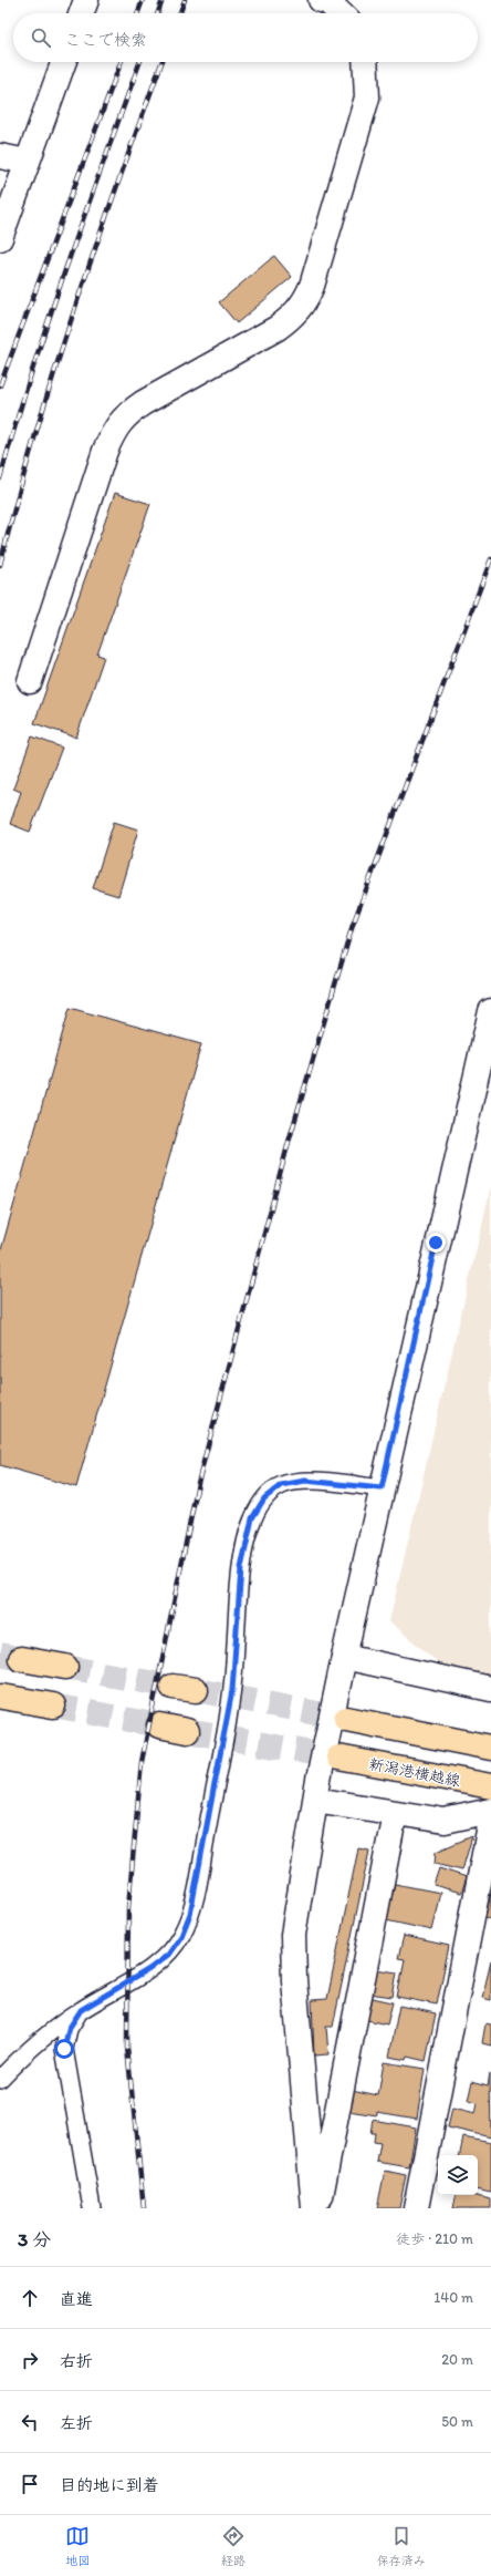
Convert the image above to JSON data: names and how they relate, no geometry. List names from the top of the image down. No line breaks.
{"streets":{"main road":["新潟港横越線"]},"page":{"search":"ここで検索","heading":["3 分","徒歩 · 210 m"],"list":[["直進","140 m"],["右折","20 m"],["左折","50 m"],"目的地に到着"],"nav":["地図","経路","保存済み"]}}
